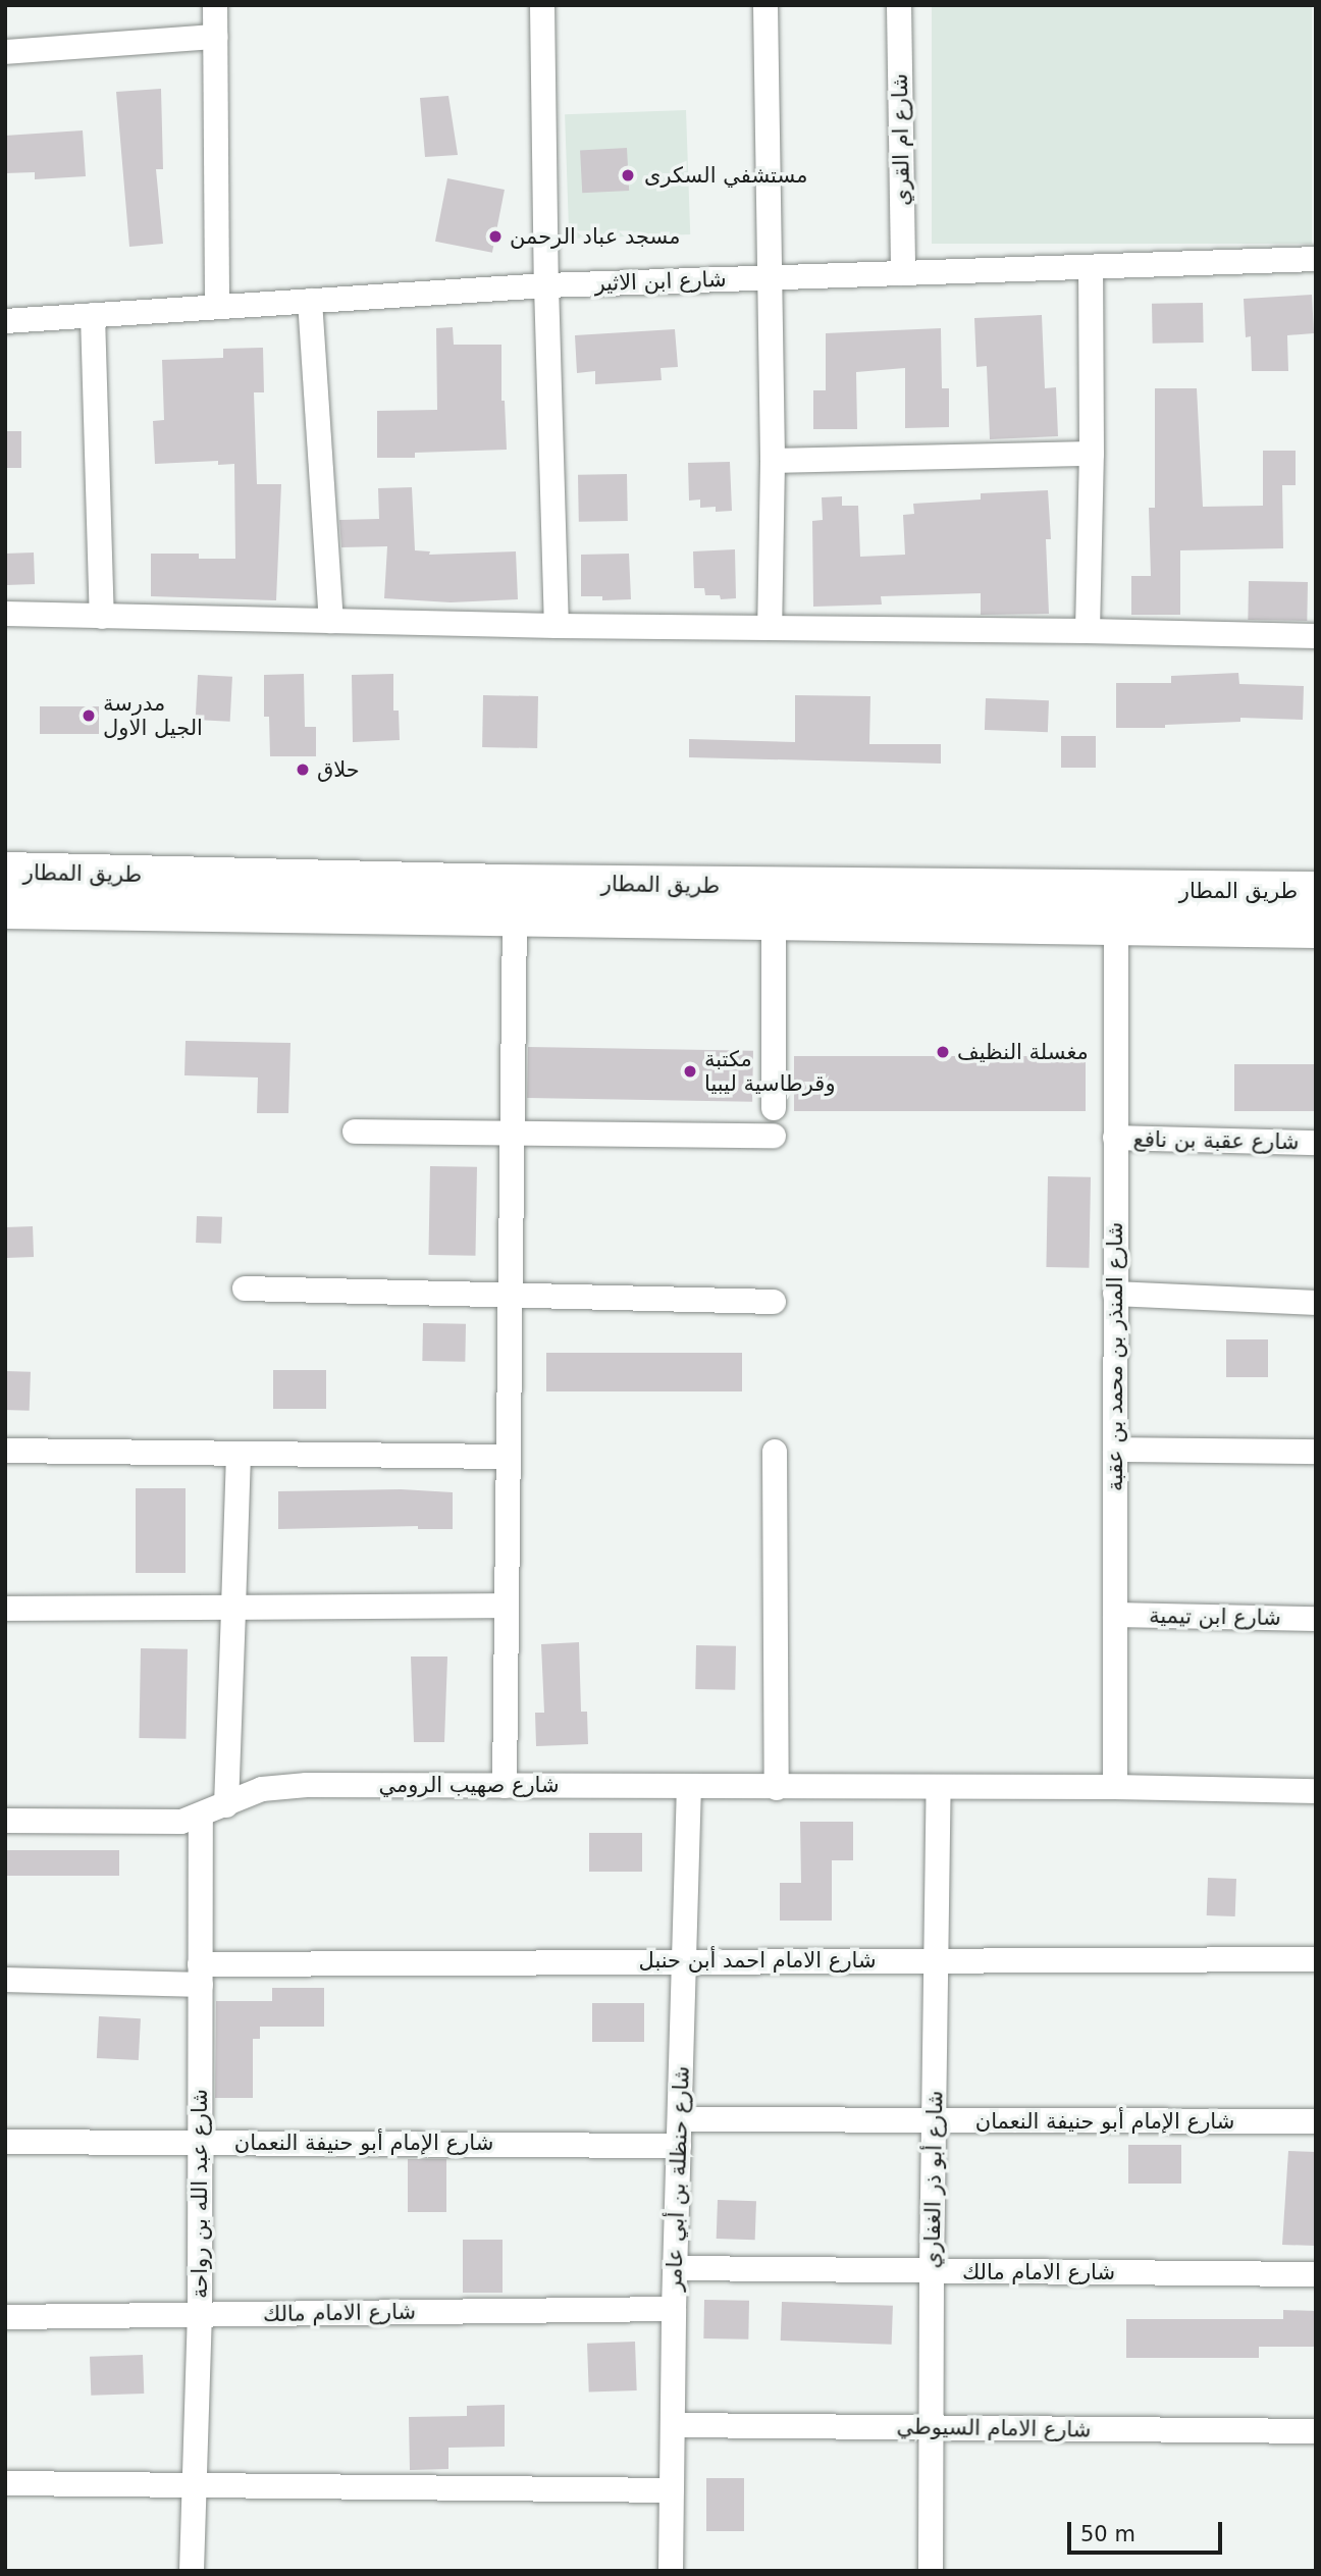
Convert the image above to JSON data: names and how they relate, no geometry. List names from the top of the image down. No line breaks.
{"streets":{"highway":["طريق المطار"],"street":["شارع ام القري","شارع ابن الاثير","شارع عقبة بن نافع","شارع المنذر بن محمد بن عقبة","شارع ابن تيمية","شارع صهيب الرومي","شارع الامام احمد أبن حنبل","شارع الإمام أبو حنيفة النعمان","شارع حنظلة بن أبي عامر","شارع أبو ذر الغفاري","شارع عبد الله بن رواحة","شارع الامام مالك","شارع الامام السيوطي"]},"crossings":[["شارع ام القري","شارع ابن الاثير"],["طريق المطار","شارع المنذر بن محمد بن عقبة"],["شارع عقبة بن نافع","شارع المنذر بن محمد بن عقبة"],["شارع المنذر بن محمد بن عقبة","شارع ابن تيمية"],["شارع المنذر بن محمد بن عقبة","شارع صهيب الرومي"],["شارع صهيب الرومي","شارع حنظلة بن أبي عامر"],["شارع صهيب الرومي","شارع أبو ذر الغفاري"],["شارع صهيب الرومي","شارع عبد الله بن رواحة"],["شارع الامام احمد أبن حنبل","شارع حنظلة بن أبي عامر"],["شارع الامام احمد أبن حنبل","شارع أبو ذر الغفاري"],["شارع الامام احمد أبن حنبل","شارع عبد الله بن رواحة"],["شارع الإمام أبو حنيفة النعمان","شارع حنظلة بن أبي عامر"],["شارع الإمام أبو حنيفة النعمان","شارع أبو ذر الغفاري"],["شارع الإمام أبو حنيفة النعمان","شارع عبد الله بن رواحة"],["شارع حنظلة بن أبي عامر","شارع الامام مالك"],["شارع حنظلة بن أبي عامر","شارع الامام السيوطي"],["شارع أبو ذر الغفاري","شارع الامام مالك"],["شارع أبو ذر الغفاري","شارع الامام السيوطي"],["شارع عبد الله بن رواحة","شارع الامام مالك"]],"places":["مستشفي السكرى","مسجد عباد الرحمن","مدرسة الجيل الاول","حلاق","مغسلة النظيف","مكتبة وقرطاسية ليبيا"],"scale_bar":"50 m"}
